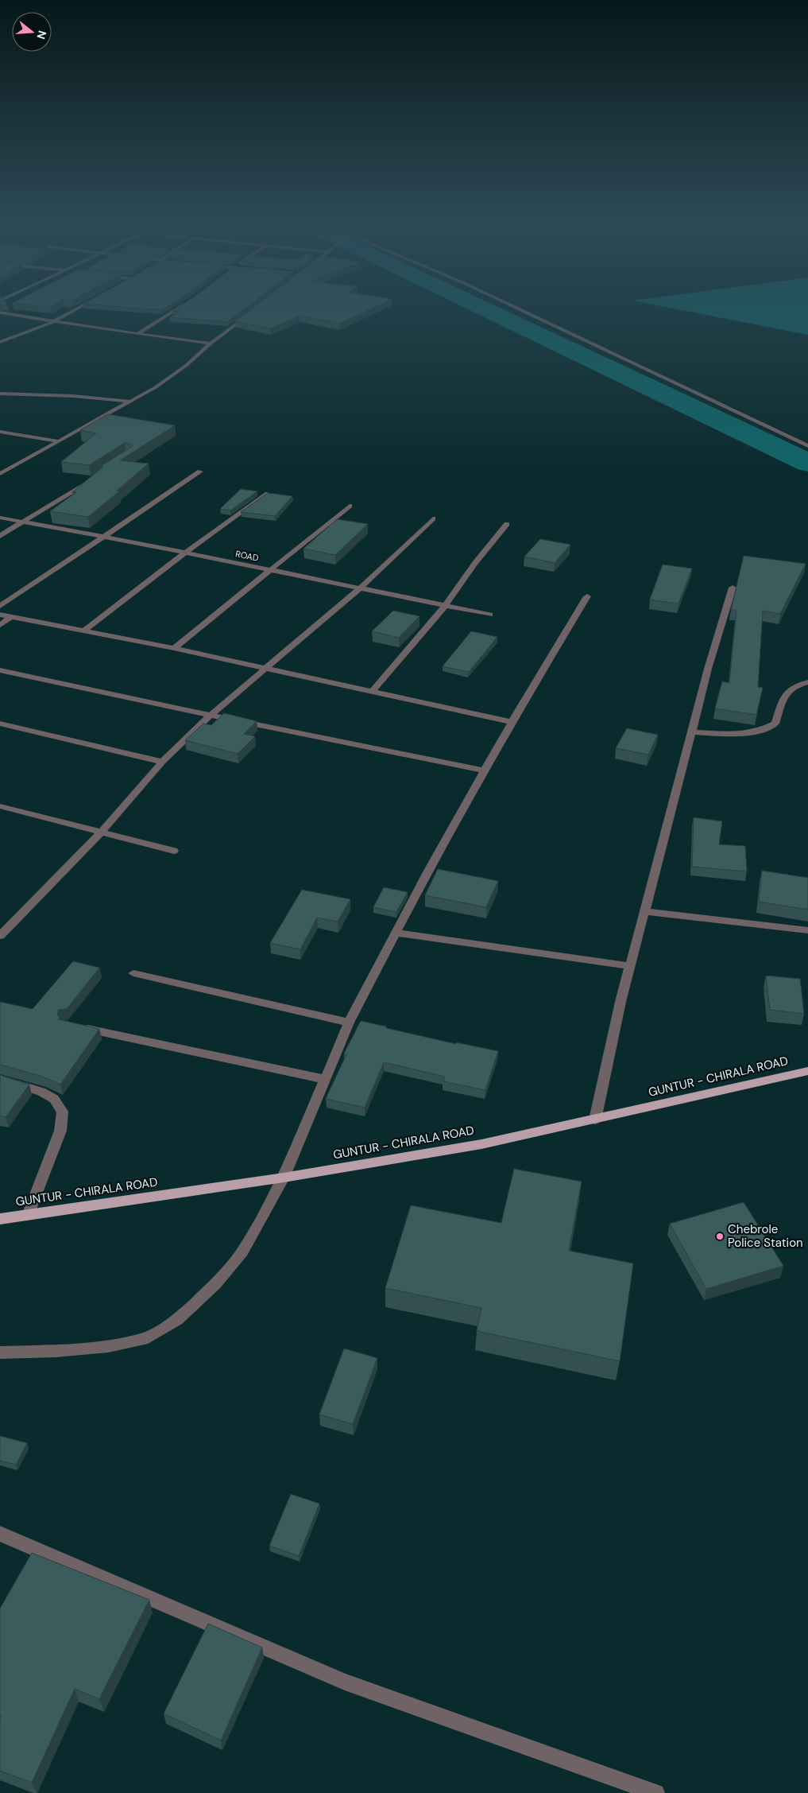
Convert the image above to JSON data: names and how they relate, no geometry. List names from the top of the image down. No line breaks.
{"streets":{"main road":["GUNTUR - CHIRALA ROAD"],"street":["ROAD"]},"places":["Chebrole Police Station"],"north":"right"}
